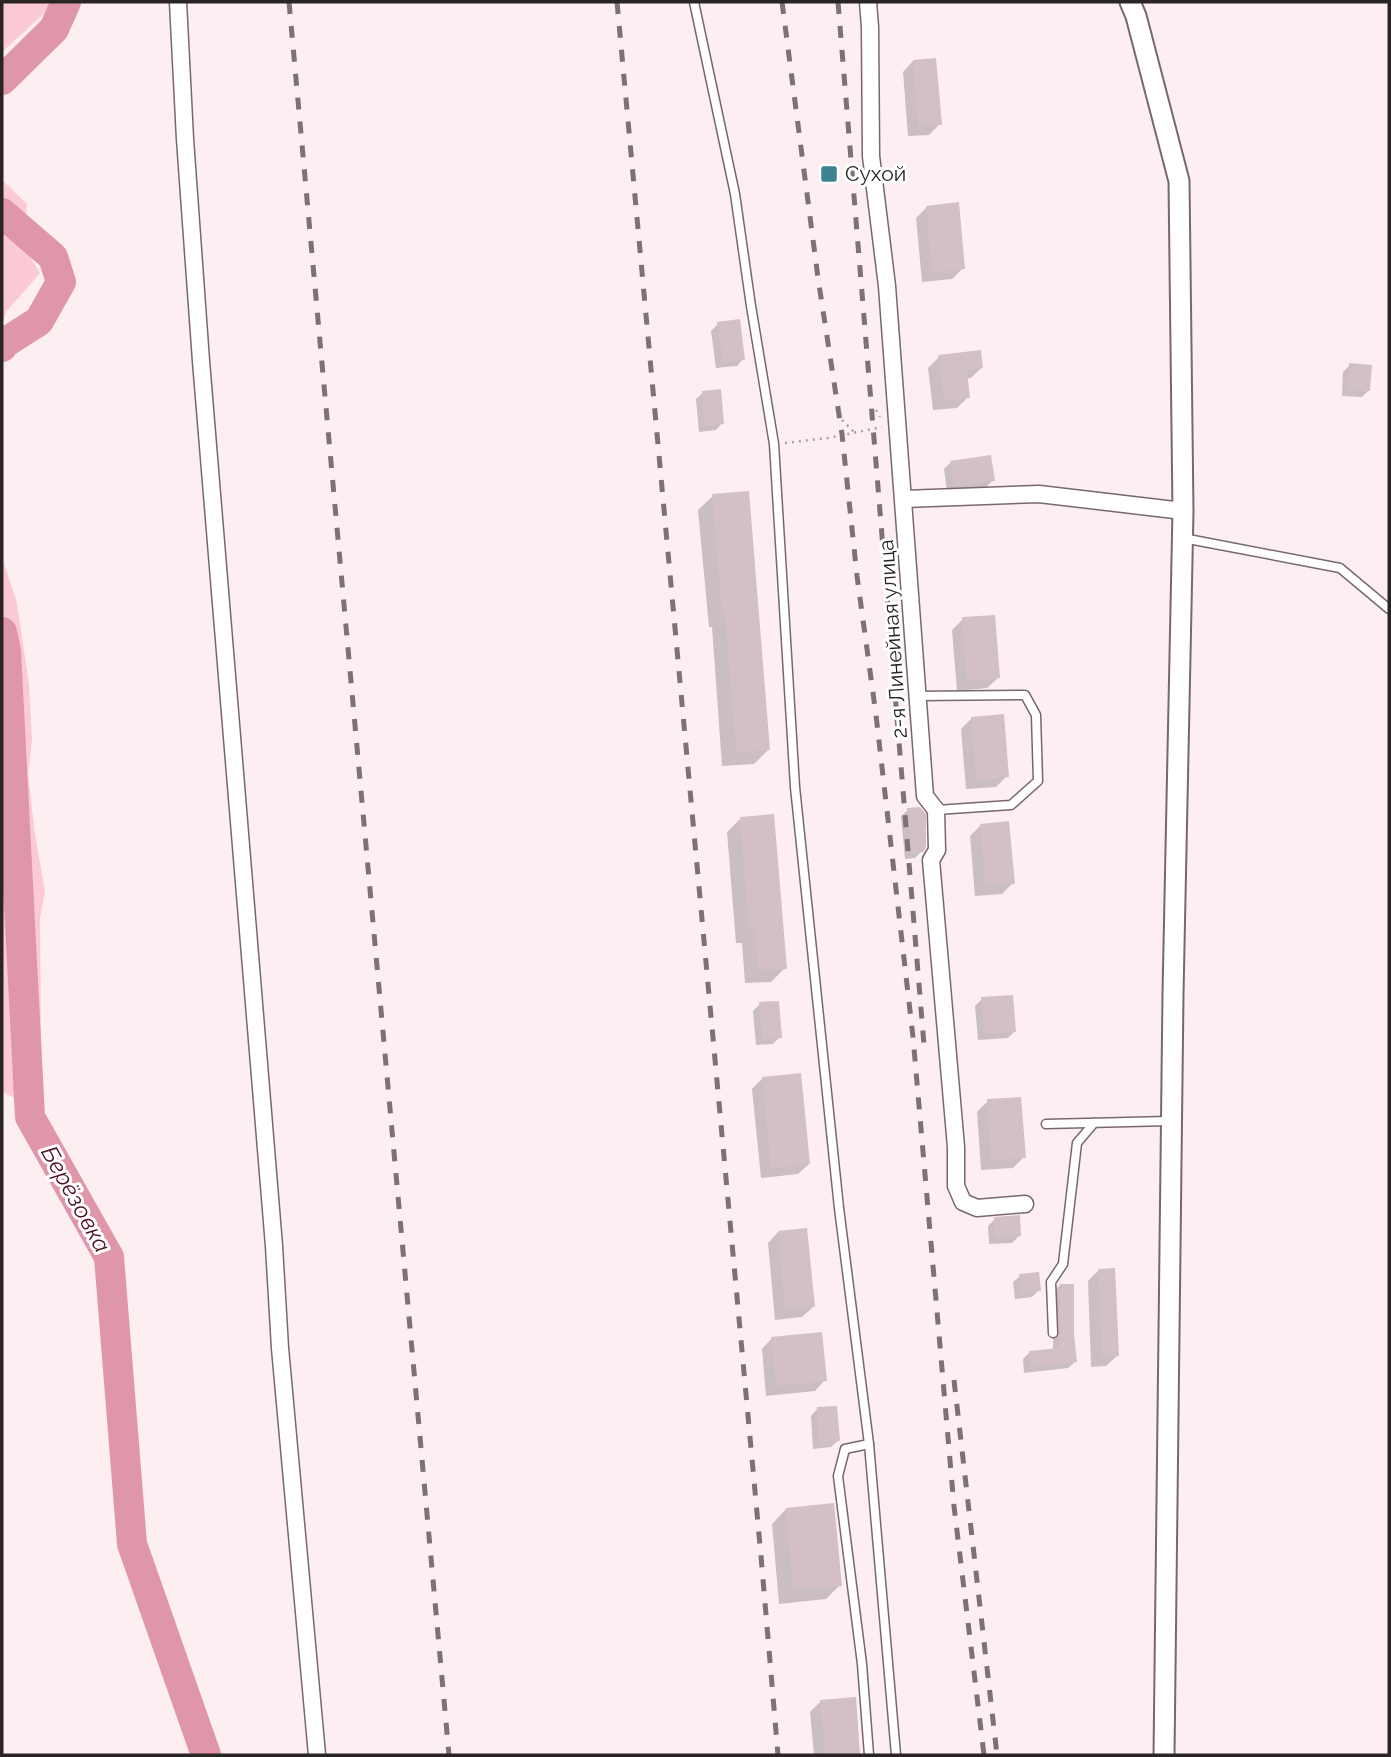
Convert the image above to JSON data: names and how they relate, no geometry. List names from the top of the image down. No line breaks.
{"streets":{"street":["2-я Линейная улица"]},"water":["Берёзовка"],"places":{"transit":["Сухой"]}}
